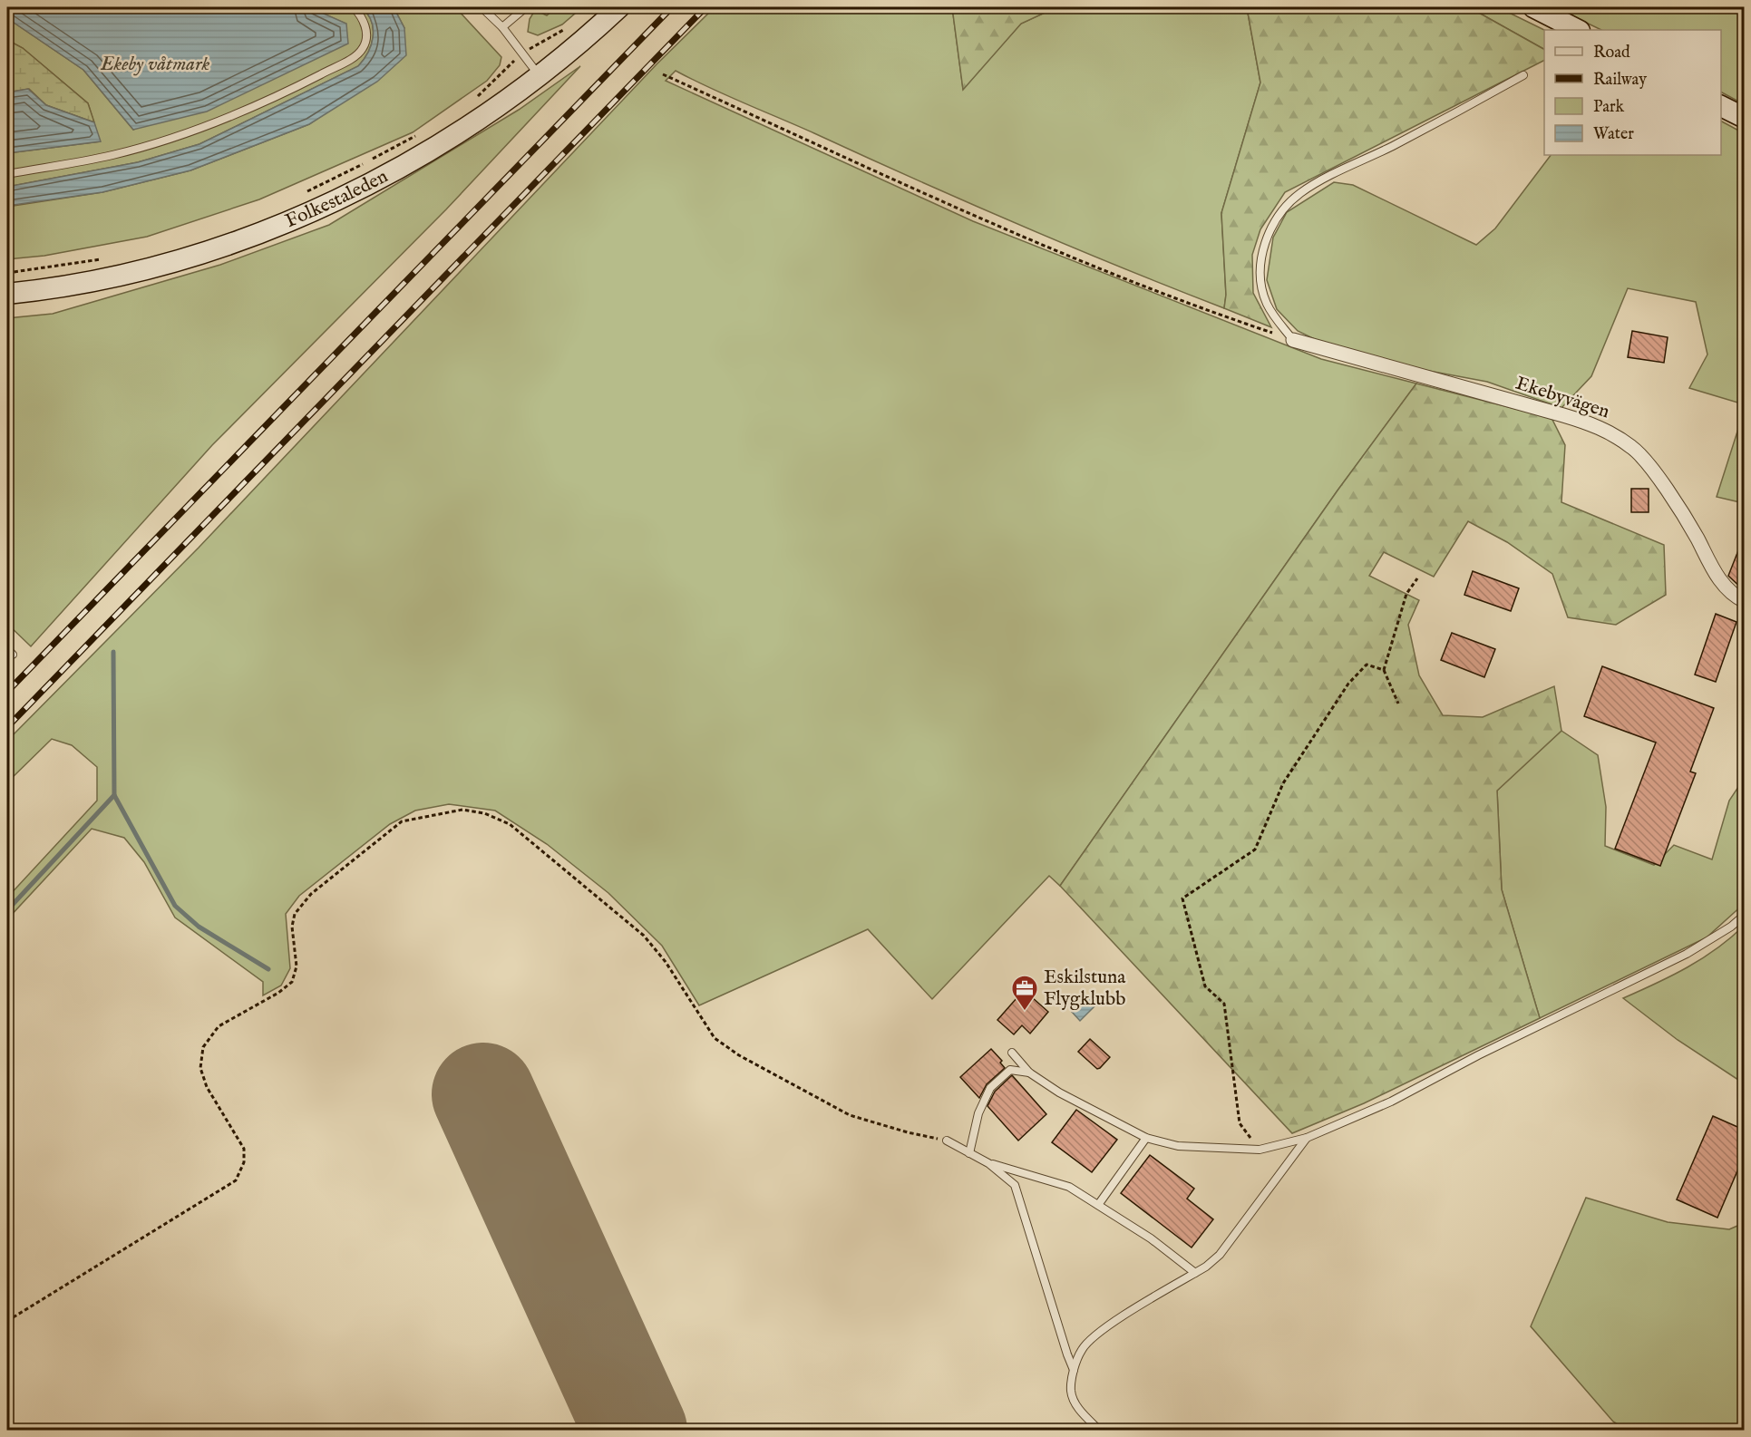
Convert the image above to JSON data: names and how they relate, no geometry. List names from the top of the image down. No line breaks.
{"streets":{"main road":["Folkestaleden"],"street":["Ekebyvägen"]},"water":["Ekeby våtmark"],"places":{"office":["Eskilstuna Flygklubb"]},"legend":["Road","Railway","Park","Water"]}
